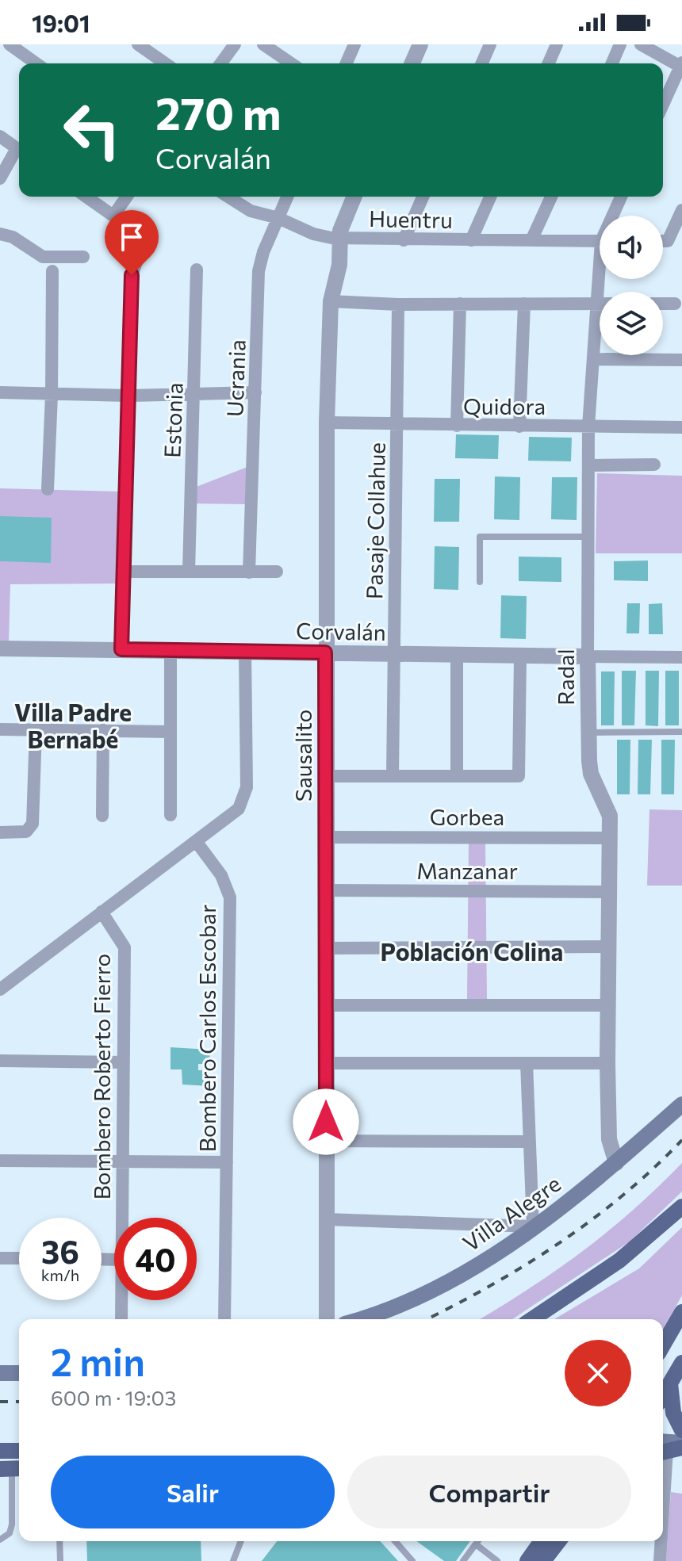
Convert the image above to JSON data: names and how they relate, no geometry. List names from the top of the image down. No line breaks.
{"streets":{"main road":["Villa Alegre"],"street":["Huentru","Ucrania","Quidora","Estonia","Pasaje Collahue","Corvalán","Radal","Sausalito","Gorbea","Manzanar","Bombero Carlos Escobar","Bombero Roberto Fierro"]},"crossings":[["Huentru","Ucrania"],["Huentru","Sausalito"],["Quidora","Pasaje Collahue"],["Quidora","Radal"],["Quidora","Sausalito"],["Pasaje Collahue","Corvalán"],["Corvalán","Radal"],["Corvalán","Sausalito"],["Radal","Gorbea"],["Radal","Manzanar"],["Radal","Villa Alegre"],["Sausalito","Gorbea"],["Sausalito","Manzanar"]],"districts":["Villa Padre Bernabé","Población Colina"],"page":{"status":"19:01","turn":["270 m","Corvalán"],"speed":"36 km/h","limit":"40","heading":["2 min","600 m · 19:03"],"buttons":["Salir","Compartir"]}}
